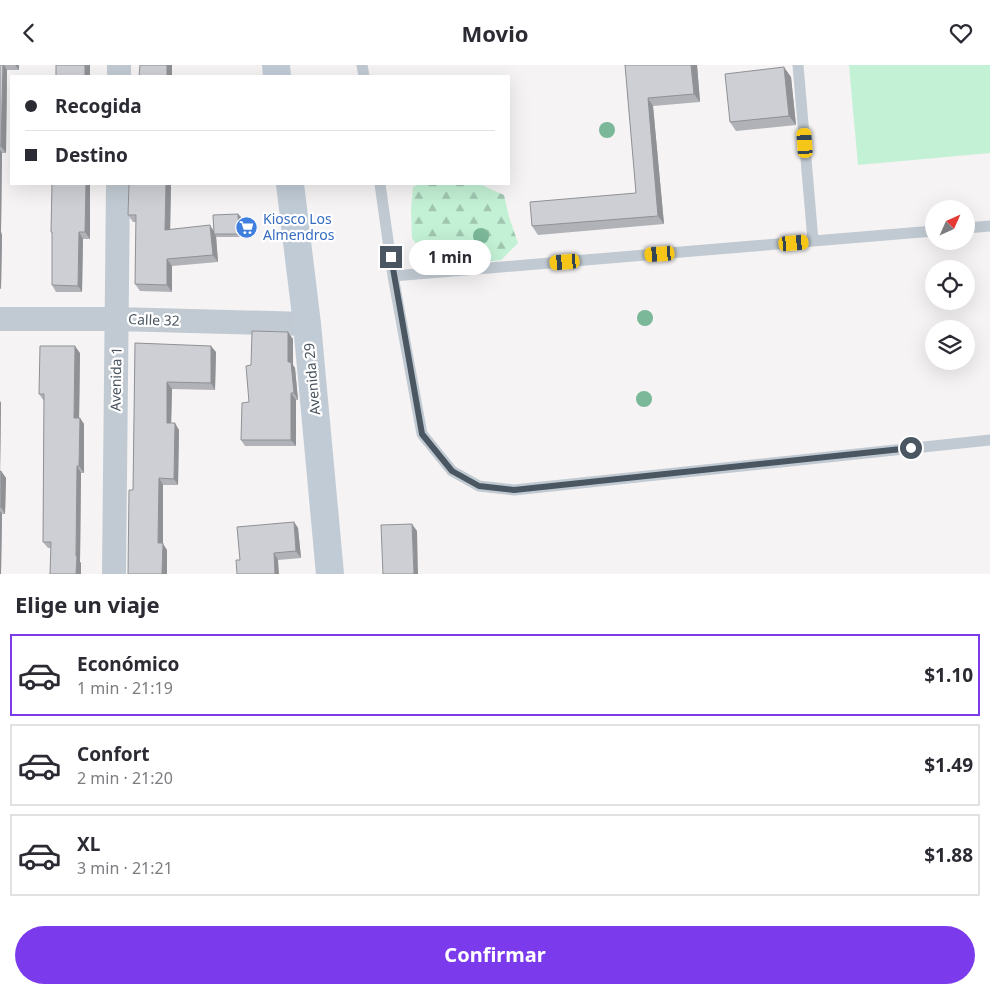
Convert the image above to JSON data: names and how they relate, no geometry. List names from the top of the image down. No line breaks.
{"streets":{"main road":["Avenida 29"],"street":["Calle 32","Avenida 1"]},"crossings":[["Calle 32","Avenida 1"],["Calle 32","Avenida 29"]],"places":{"supermarket":["Kiosco Los Almendros"]},"north":"top right","page":{"header":"Movio","banner":["Recogida","Destino"],"bubble":"1 min","heading":"Elige un viaje","list":[{"name":"Económico","note":"1 min · 21:19","value":"$1.10"},{"name":"Confort","note":"2 min · 21:20","value":"$1.49"},{"name":"XL","note":"3 min · 21:21","value":"$1.88"}],"buttons":"Confirmar"}}
